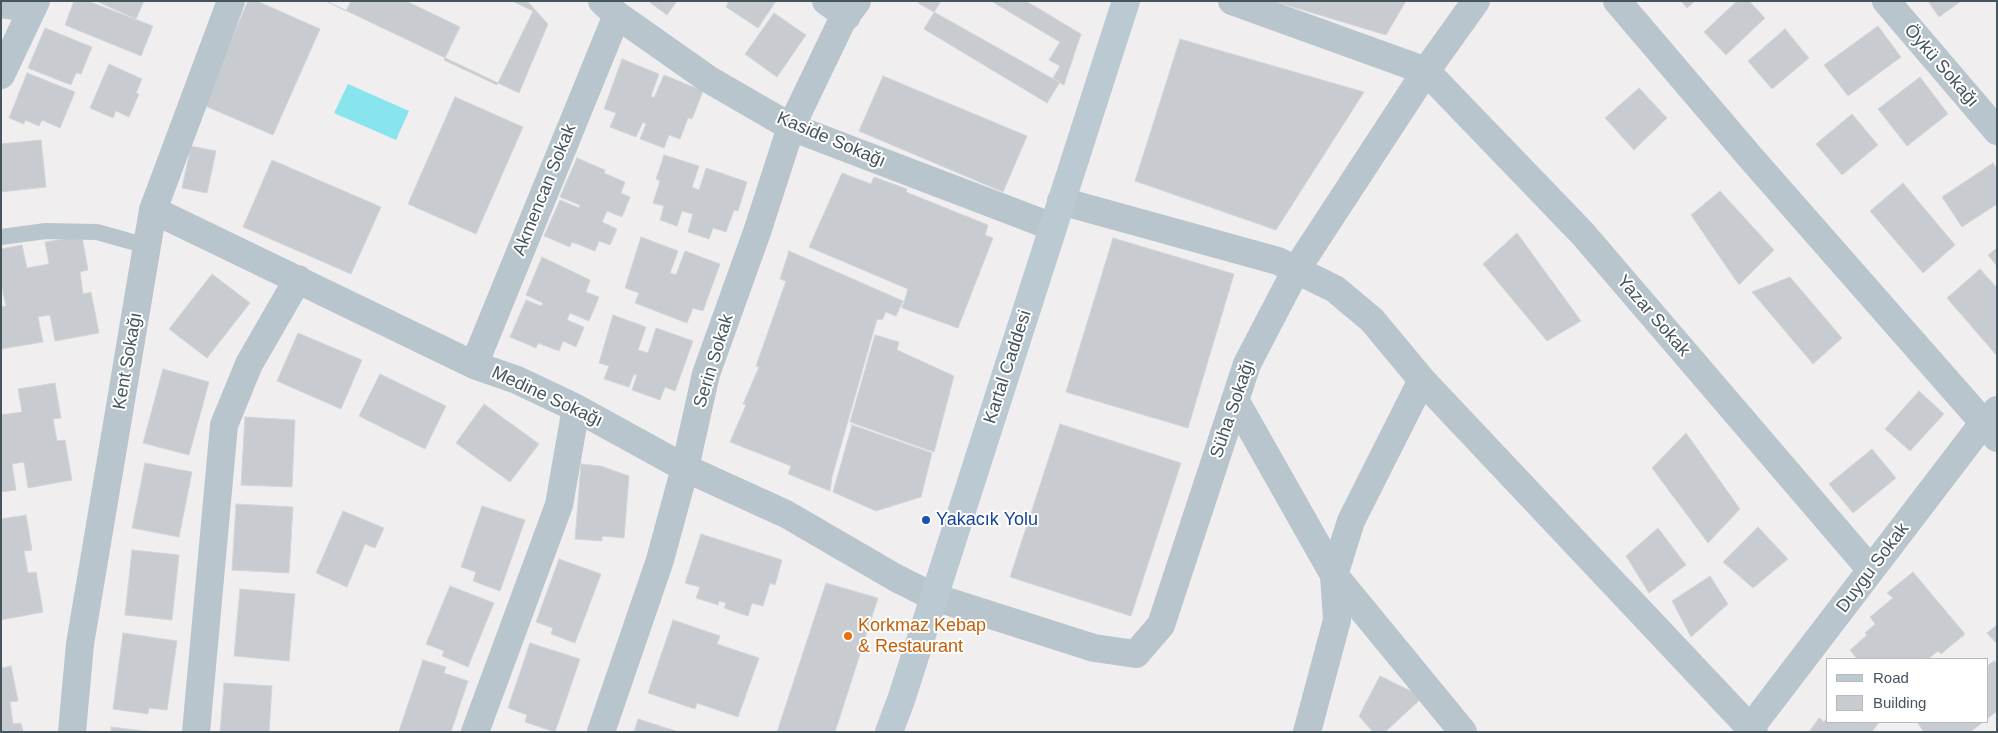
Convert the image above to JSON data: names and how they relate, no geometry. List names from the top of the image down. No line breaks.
{"streets":{"main road":["Kartal Caddesi"],"street":["Öykü Sokağı","Kaside Sokağı","Akmencan Sokak","Yazar Sokak","Kent Sokağı","Serin Sokak","Medine Sokağı","Süha Sokağı","Duygu Sokak"]},"crossings":[["Kaside Sokağı","Akmencan Sokak"],["Kaside Sokağı","Serin Sokak"],["Kaside Sokağı","Kartal Caddesi"],["Akmencan Sokak","Medine Sokağı"],["Yazar Sokak","Süha Sokağı"],["Yazar Sokak","Duygu Sokak"],["Kent Sokağı","Medine Sokağı"],["Serin Sokak","Medine Sokağı"],["Kartal Caddesi","Medine Sokağı"],["Kartal Caddesi","Süha Sokağı"],["Medine Sokağı","Süha Sokağı"]],"places":["Yakacık Yolu","Korkmaz Kebap & Restaurant"],"legend":["Road","Building"]}
